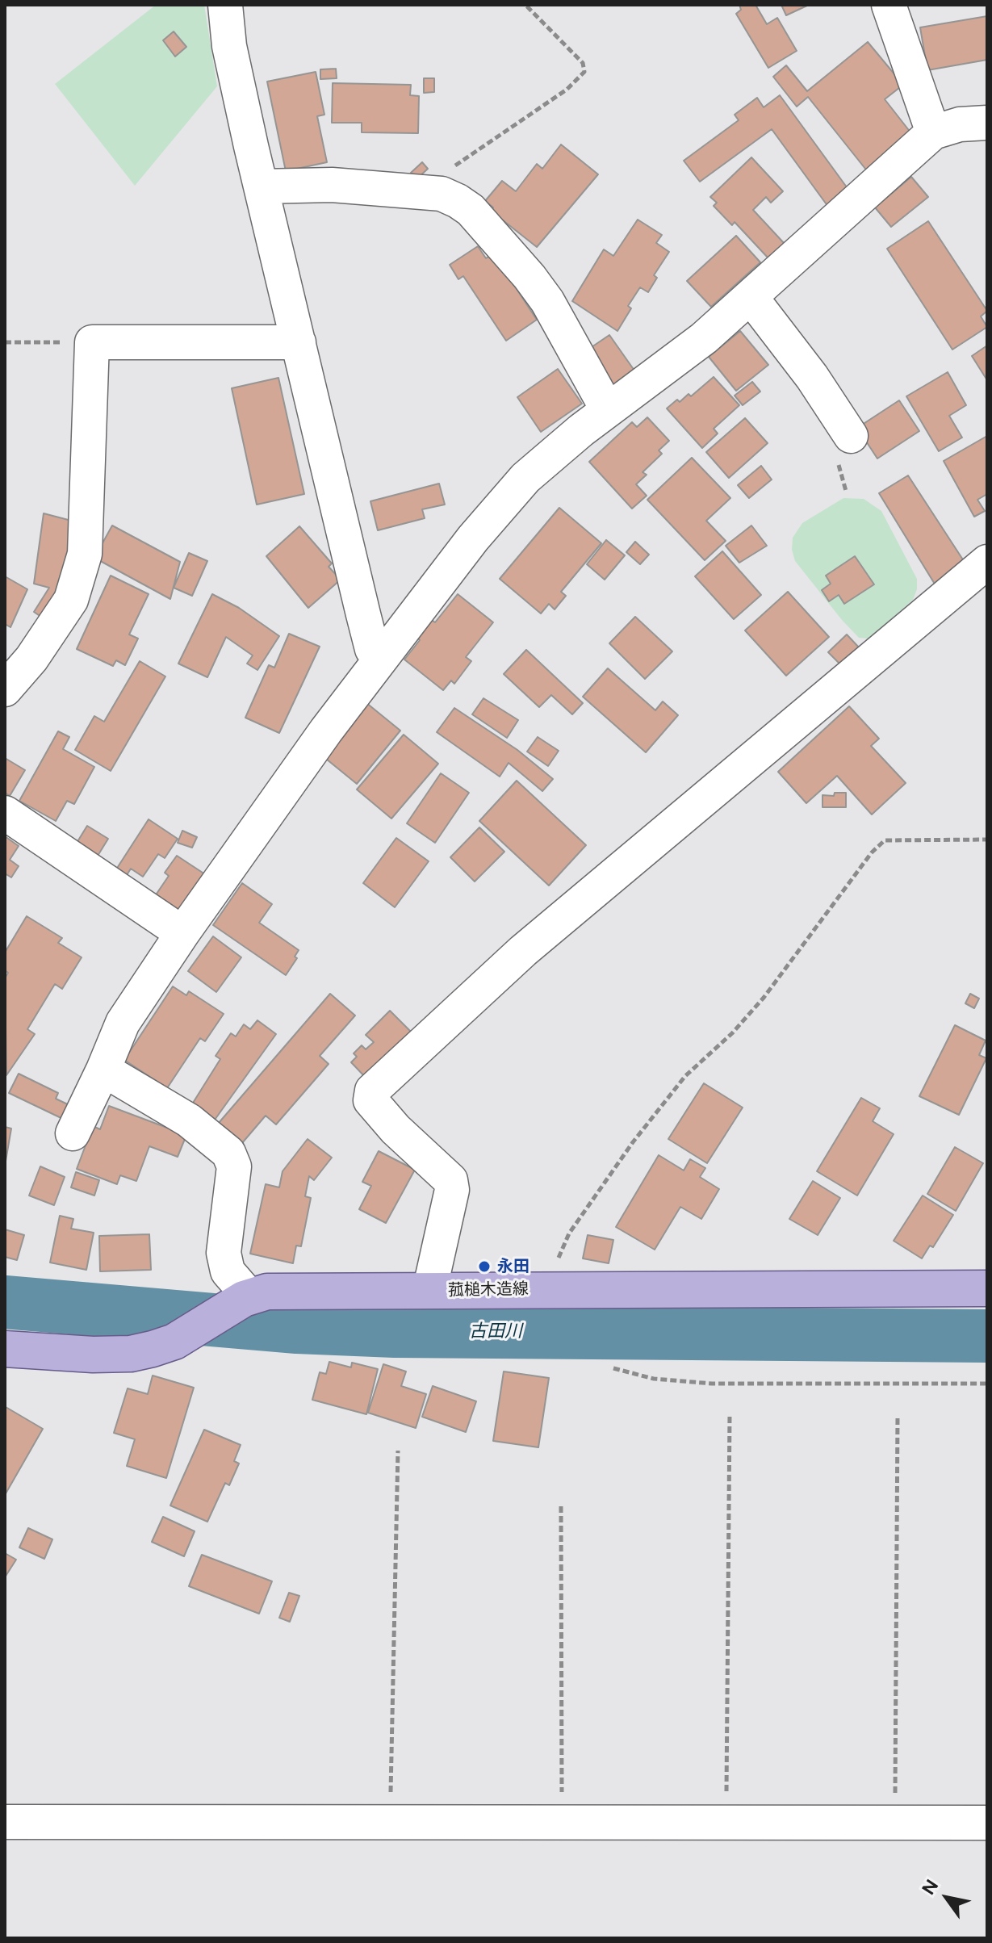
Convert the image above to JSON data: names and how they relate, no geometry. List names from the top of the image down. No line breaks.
{"streets":{"main road":["菰槌木造線"]},"water":["古田川"],"places":["永田"],"north":"top left"}
